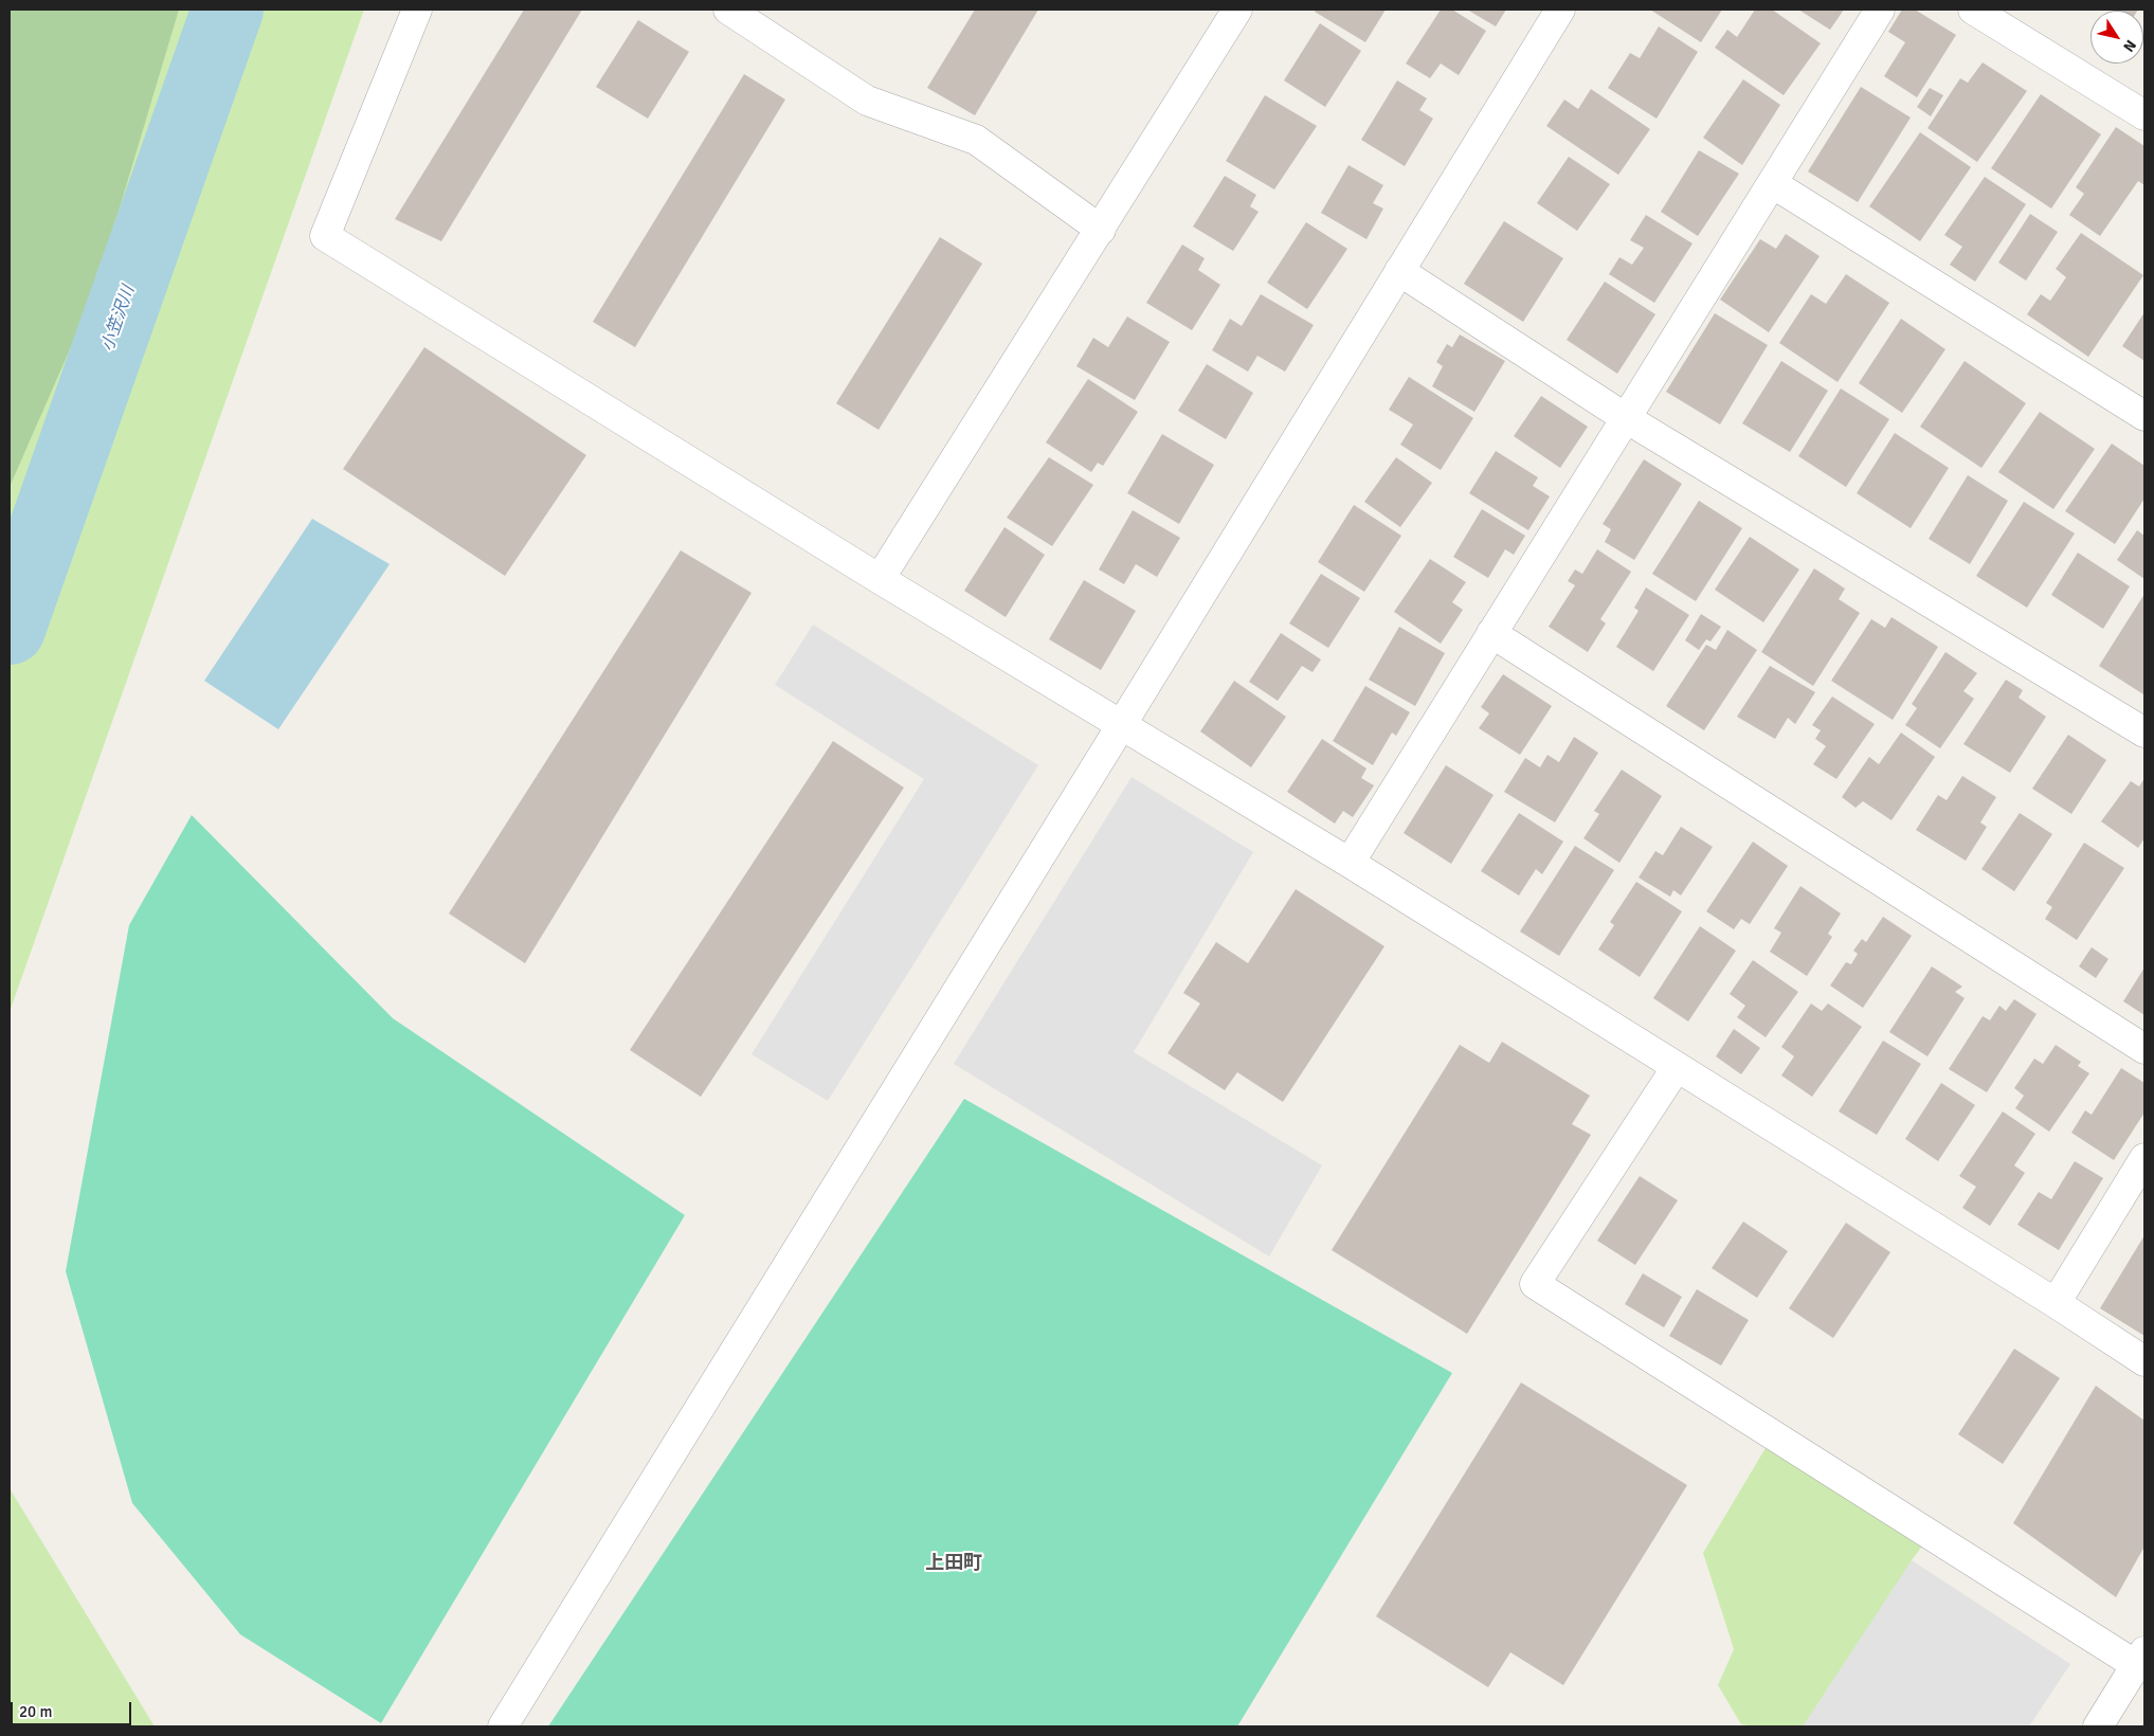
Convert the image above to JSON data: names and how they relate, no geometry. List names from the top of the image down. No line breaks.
{"districts":["上田町"],"water":["小笠沢川"],"scale_bar":"20 m","north":"bottom right"}
